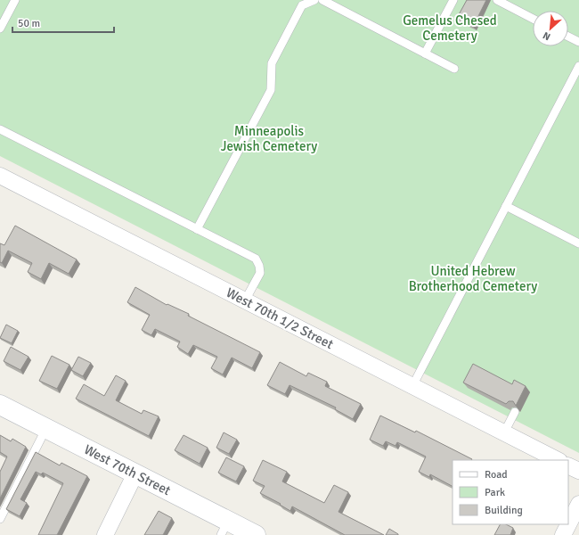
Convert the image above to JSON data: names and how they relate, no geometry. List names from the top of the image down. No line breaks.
{"streets":{"street":["West 70th 1/2 Street","West 70th Street"]},"parks":["Gemelus Chesed Cemetery","Minneapolis Jewish Cemetery","United Hebrew Brotherhood Cemetery"],"legend":["Road","Park","Building"],"scale_bar":"50 m","north":"bottom left"}
